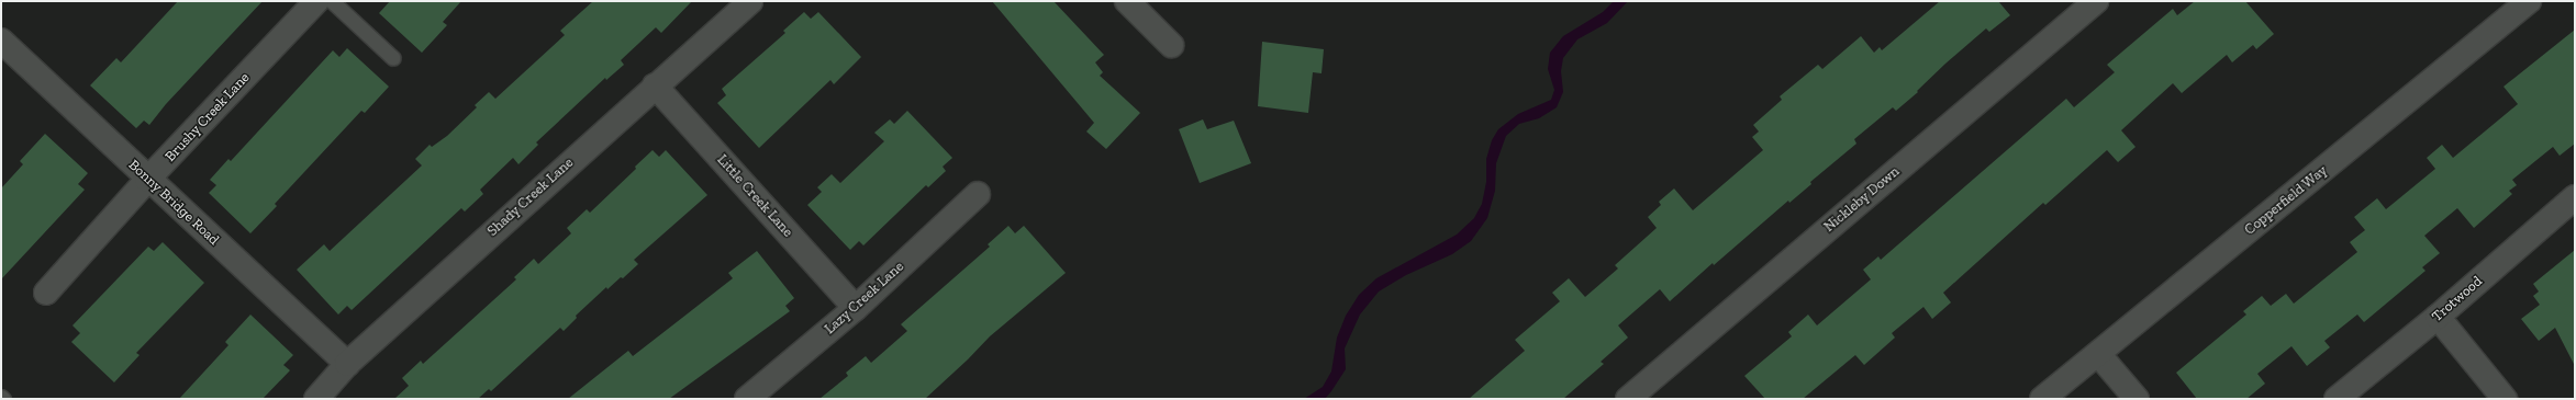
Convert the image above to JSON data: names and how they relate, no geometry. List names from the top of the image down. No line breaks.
{"streets":{"street":["Brushy Creek Lane","Little Creek Lane","Shady Creek Lane","Nickleby Down","Copperfield Way","Bonny Bridge Road","Lazy Creek Lane","Trotwood"]},"crossings":[["Brushy Creek Lane","Bonny Bridge Road"],["Little Creek Lane","Shady Creek Lane"],["Little Creek Lane","Lazy Creek Lane"],["Shady Creek Lane","Bonny Bridge Road"]]}
